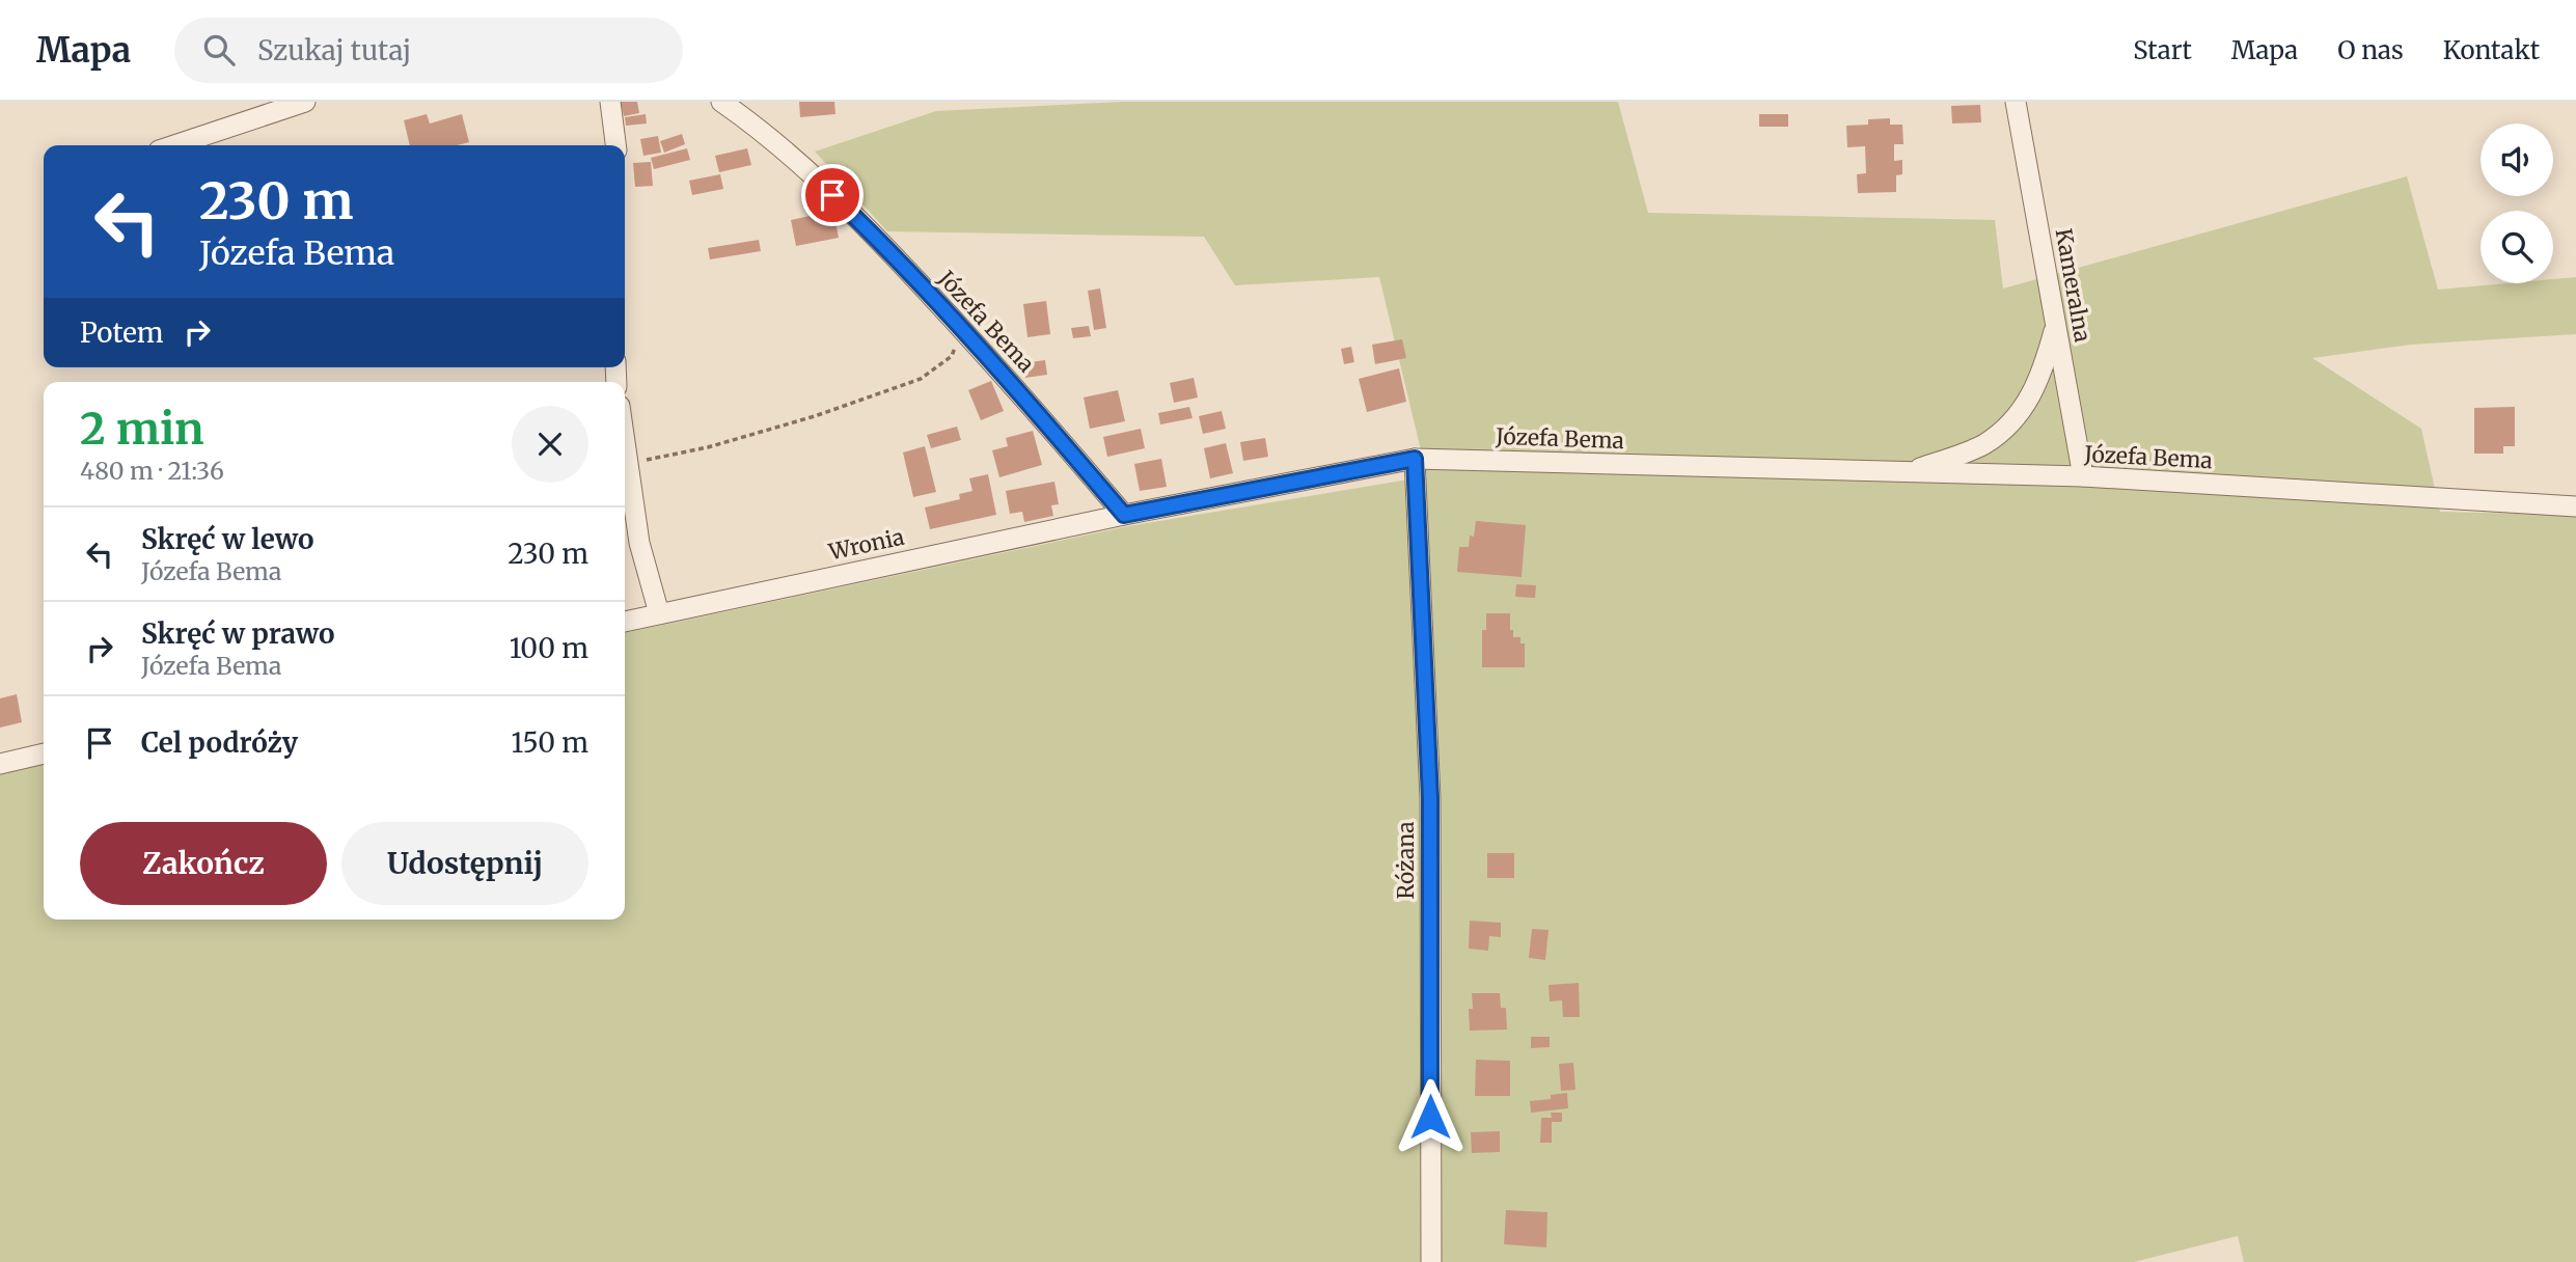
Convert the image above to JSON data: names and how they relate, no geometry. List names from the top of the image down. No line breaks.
{"streets":{"street":["Kameralna","Józefa Bema","Wronia","Różana"]},"crossings":[["Kameralna","Józefa Bema"],["Józefa Bema","Wronia"],["Józefa Bema","Różana"]],"page":{"header":"Mapa","search":"Szukaj tutaj","nav":["Start","Mapa","O nas","Kontakt"],"turn":["230 m","Józefa Bema"],"then":"Potem","heading":["2 min","480 m · 21:36"],"list":[{"name":"Skręć w lewo","note":"Józefa Bema","value":"230 m"},{"name":"Skręć w prawo","note":"Józefa Bema","value":"100 m"},{"name":"Cel podróży","value":"150 m"}],"buttons":["Zakończ","Udostępnij"]}}
